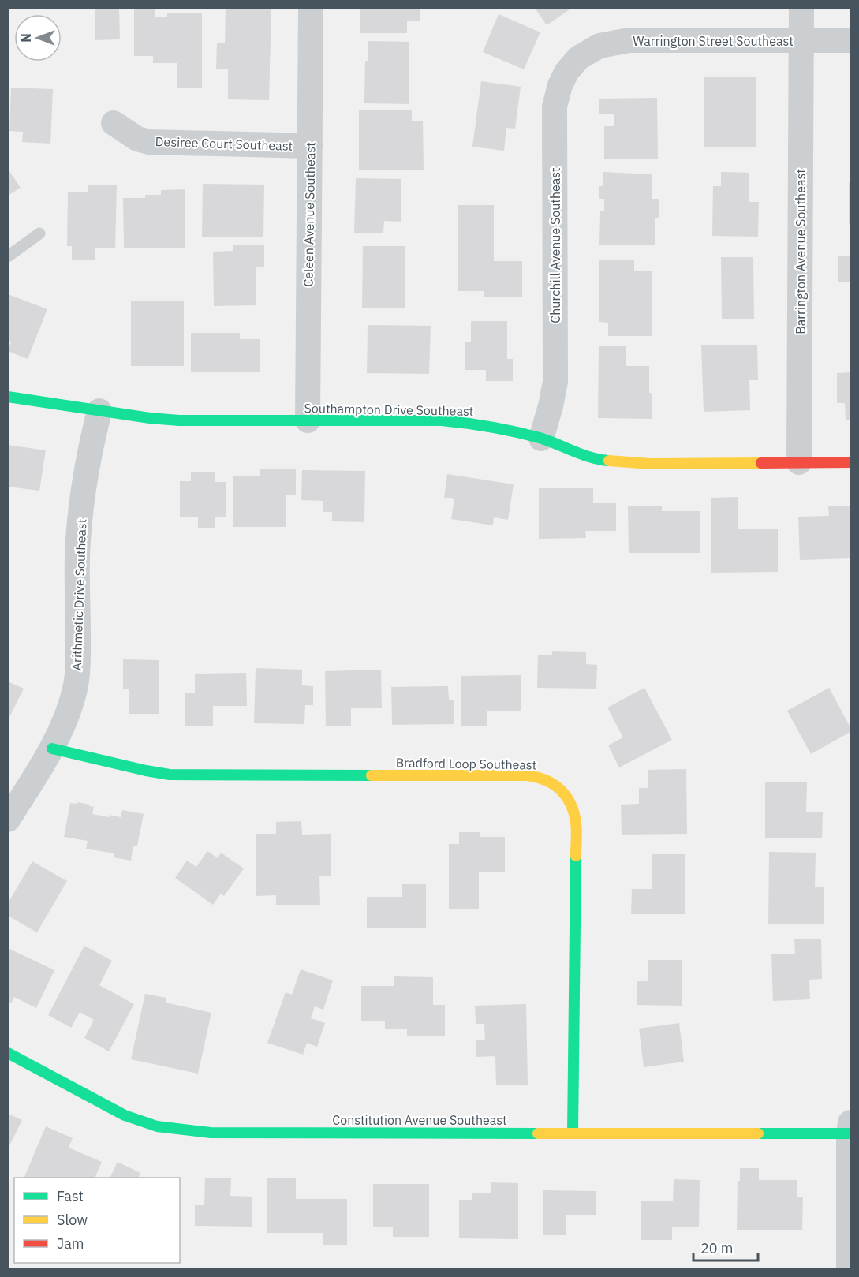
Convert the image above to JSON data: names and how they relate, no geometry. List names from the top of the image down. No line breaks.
{"streets":{"street":["Warrington Street Southeast","Desiree Court Southeast","Celeen Avenue Southeast","Churchill Avenue Southeast","Barrington Avenue Southeast","Southampton Drive Southeast","Arithmetic Drive Southeast","Bradford Loop Southeast","Constitution Avenue Southeast"]},"crossings":[["Warrington Street Southeast","Churchill Avenue Southeast"],["Warrington Street Southeast","Barrington Avenue Southeast"],["Desiree Court Southeast","Celeen Avenue Southeast"],["Celeen Avenue Southeast","Southampton Drive Southeast"],["Churchill Avenue Southeast","Southampton Drive Southeast"],["Barrington Avenue Southeast","Southampton Drive Southeast"],["Southampton Drive Southeast","Arithmetic Drive Southeast"],["Arithmetic Drive Southeast","Bradford Loop Southeast"],["Bradford Loop Southeast","Constitution Avenue Southeast"]],"legend":["Fast","Slow","Jam"],"scale_bar":"20 m","north":"left"}
